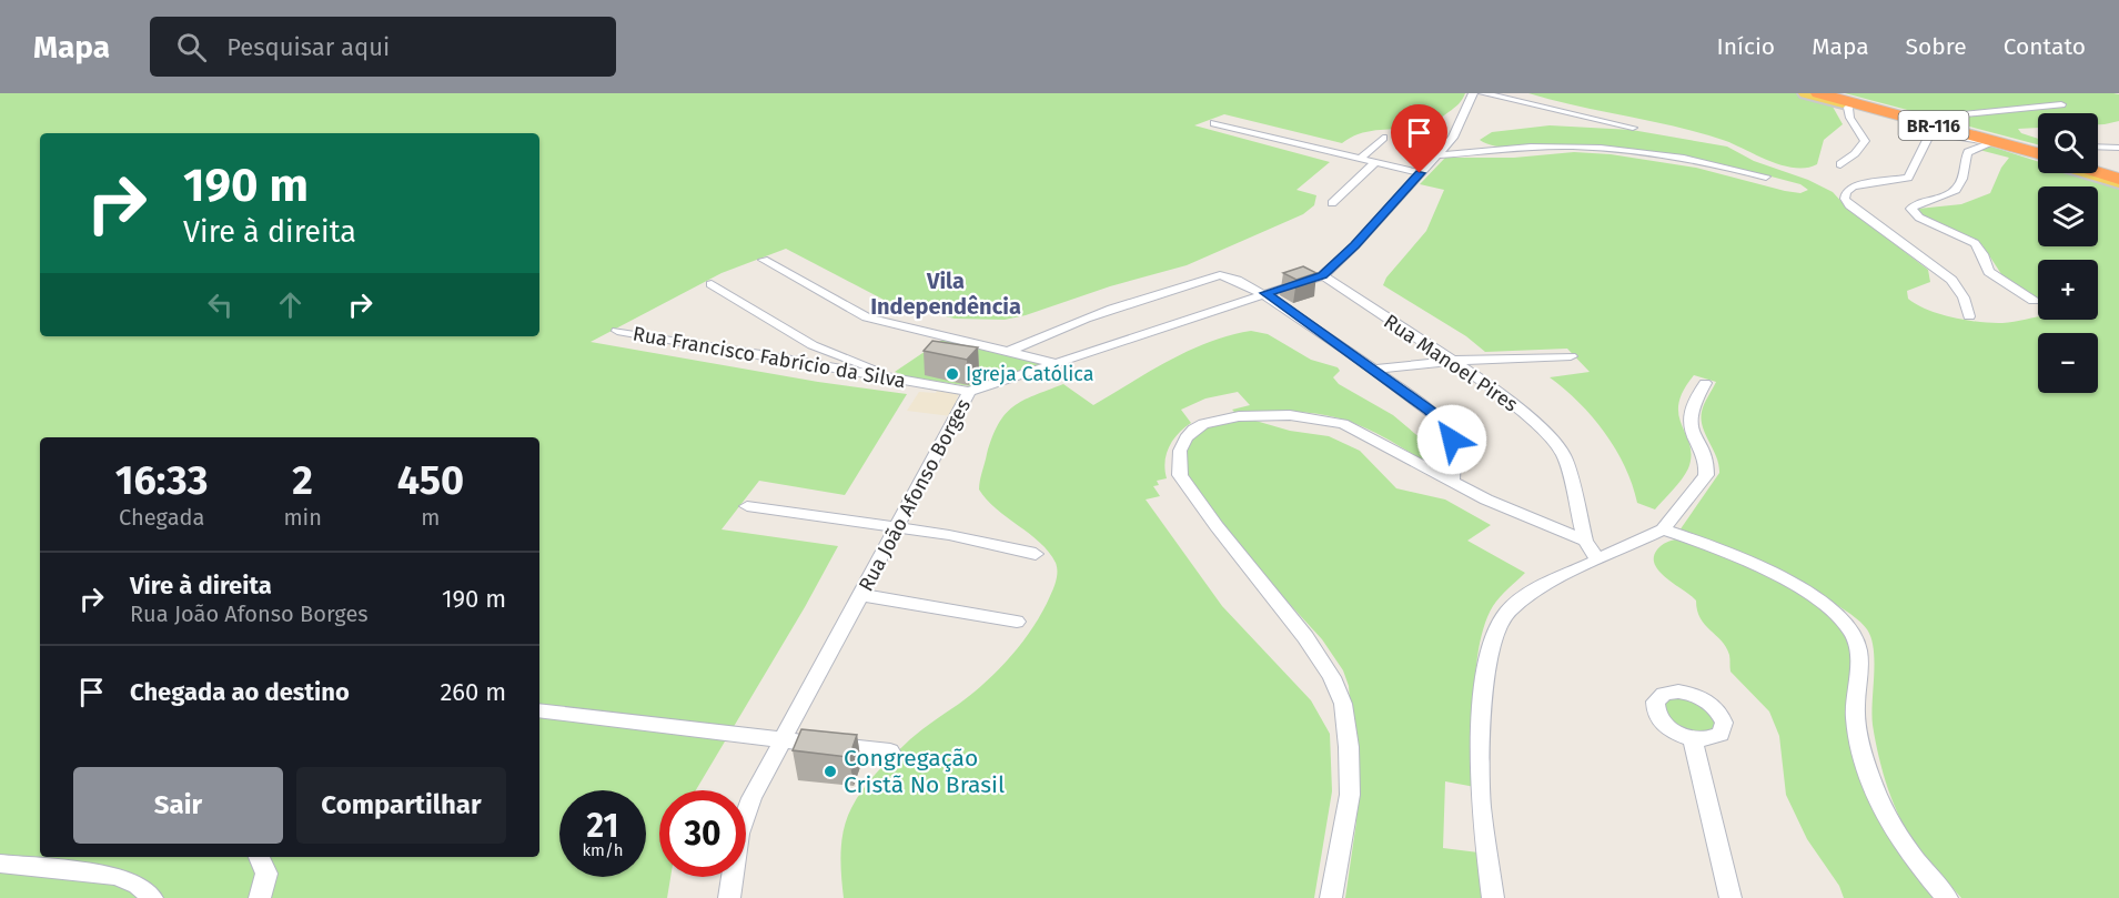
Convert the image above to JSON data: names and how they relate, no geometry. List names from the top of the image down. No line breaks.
{"streets":{"highway":["BR-116"],"street":["Rua Francisco Fabrício da Silva","Rua Manoel Pires","Rua João Afonso Borges"]},"crossings":[["Rua Manoel Pires","Rua João Afonso Borges"]],"districts":["Vila Independência"],"places":["Igreja Católica","Congregação Cristã No Brasil"],"page":{"header":"Mapa","search":"Pesquisar aqui","nav":["Início","Mapa","Sobre","Contato"],"map_buttons":["+","−"],"turn":["190 m","Vire à direita"],"eta":["16:33","Chegada","2","min","450","m"],"list":[{"name":"Vire à direita","note":"Rua João Afonso Borges","value":"190 m"},{"name":"Chegada ao destino","value":"260 m"}],"buttons":["Sair","Compartilhar"],"speed":"21 km/h","limit":"30"}}
